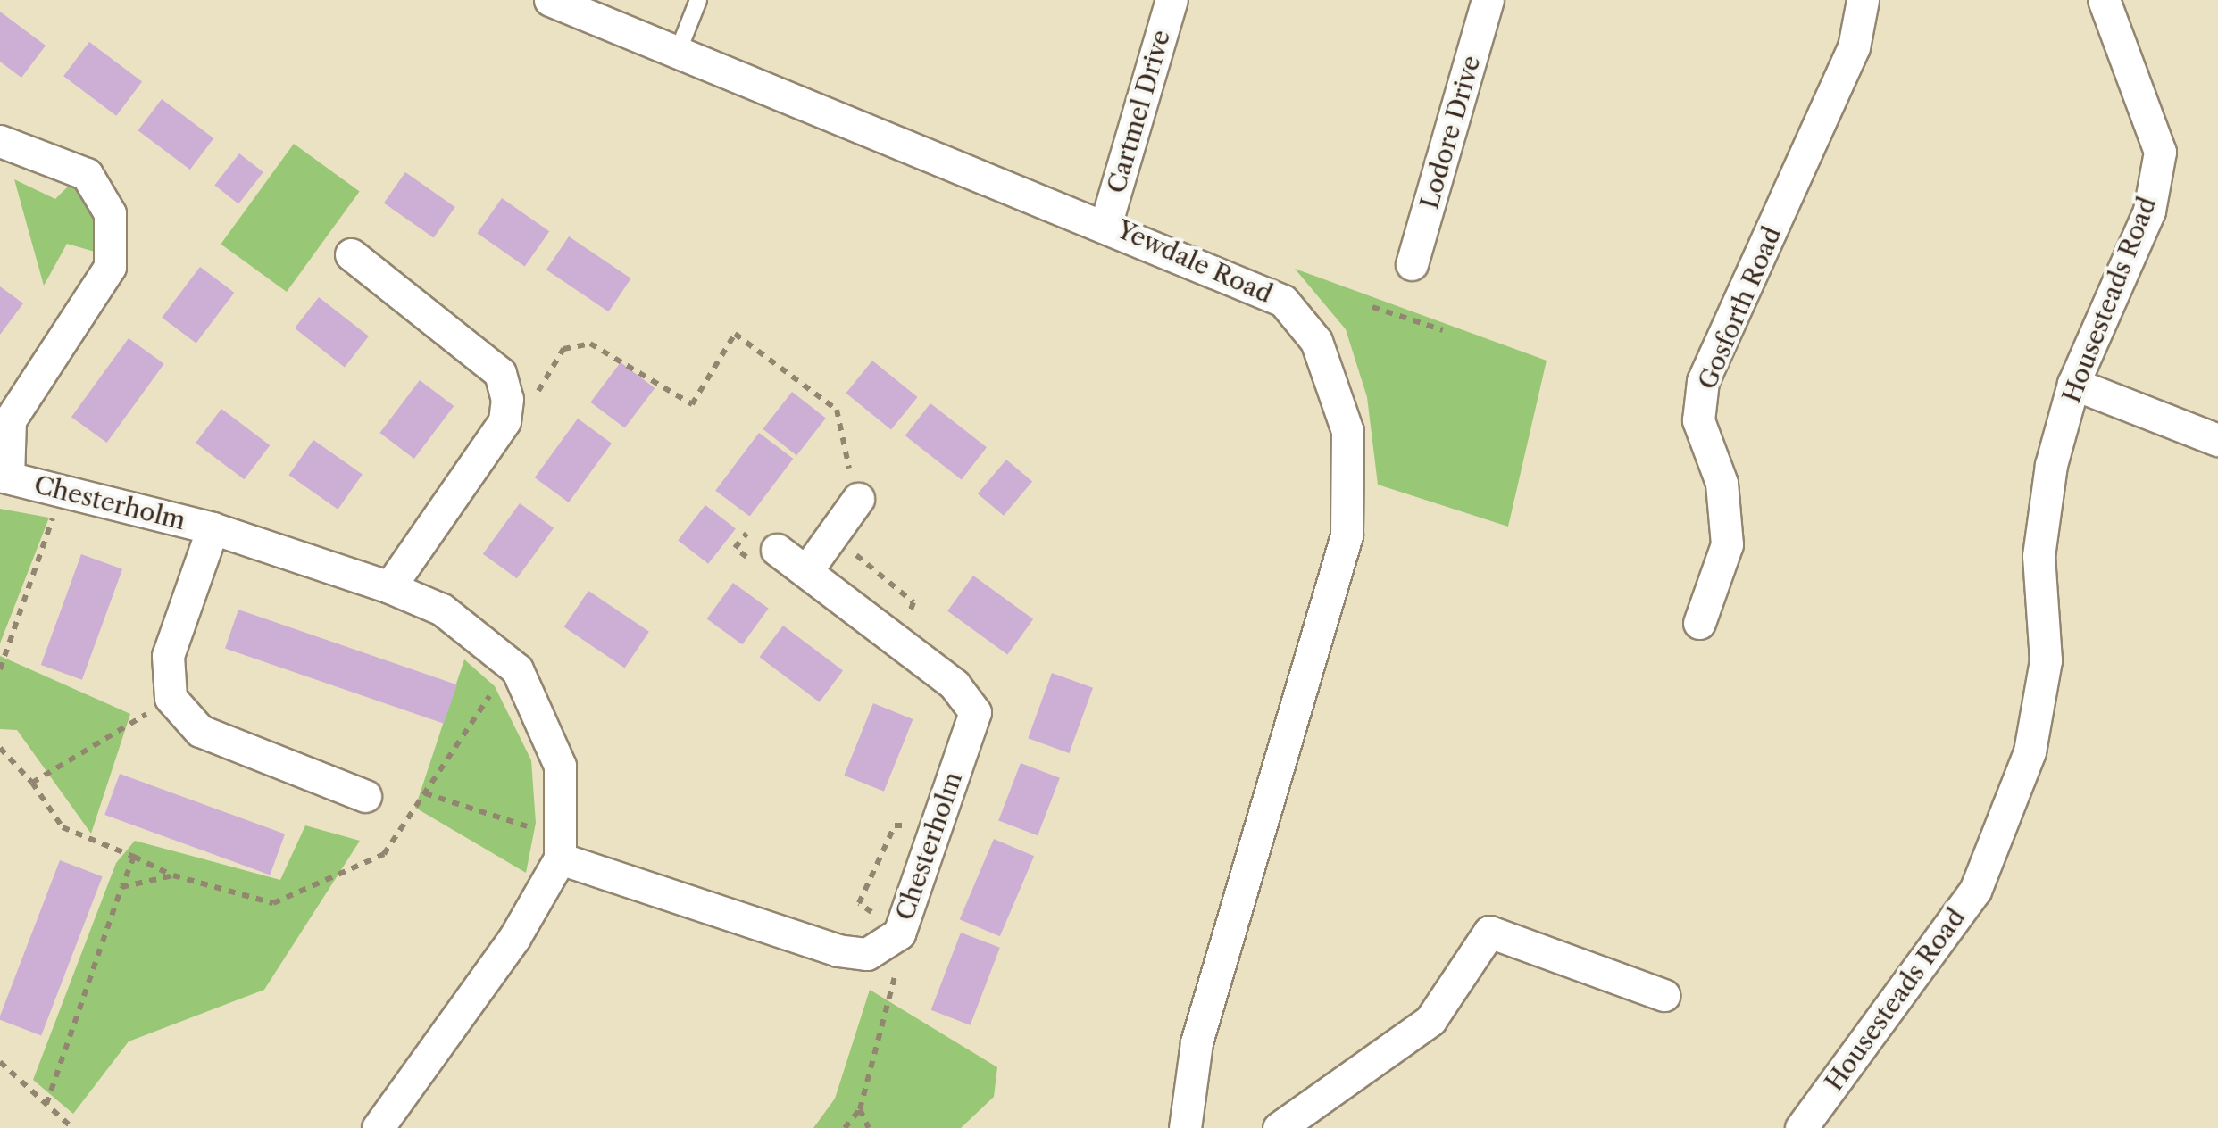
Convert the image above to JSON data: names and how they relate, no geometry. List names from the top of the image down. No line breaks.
{"streets":{"street":["Cartmel Drive","Lodore Drive","Yewdale Road","Housesteads Road","Gosforth Road","Chesterholm"]},"crossings":[["Cartmel Drive","Yewdale Road"]]}
